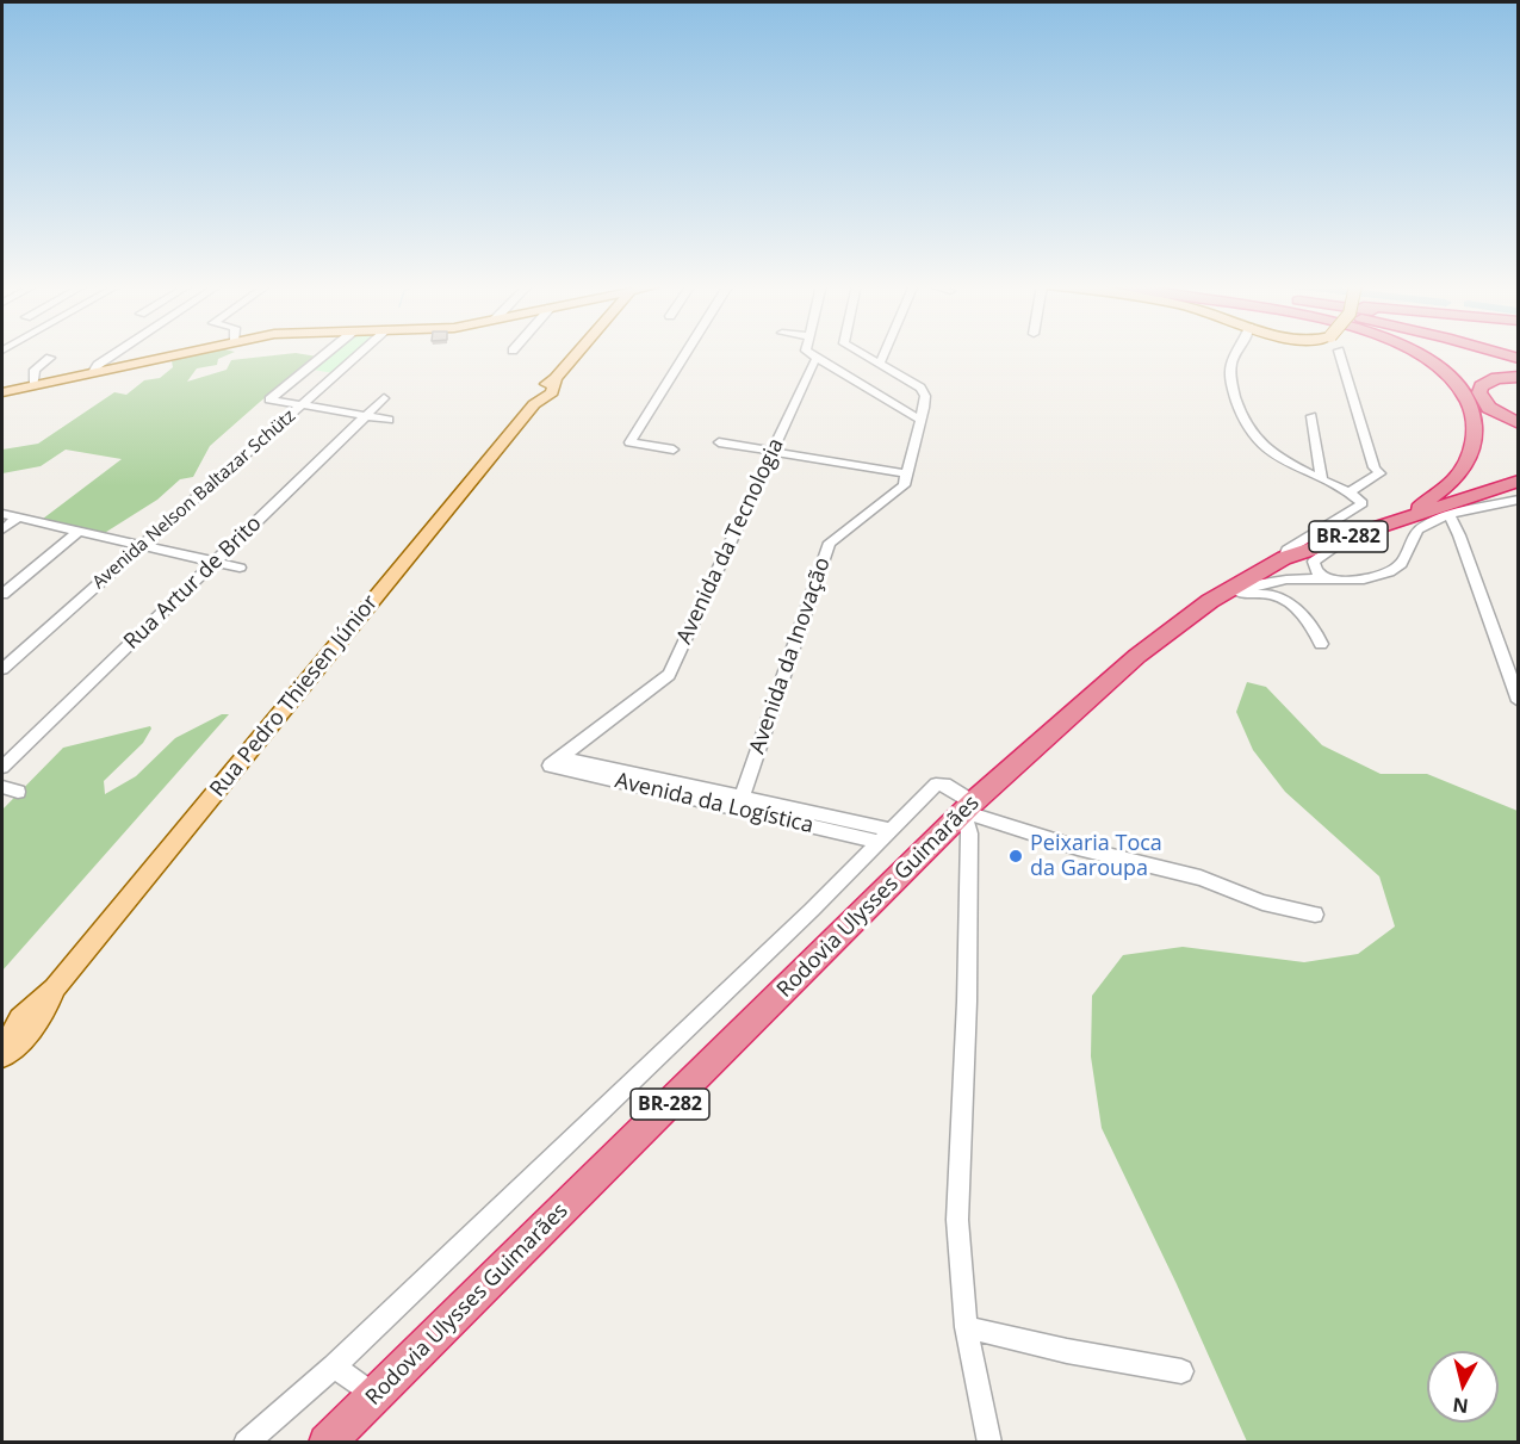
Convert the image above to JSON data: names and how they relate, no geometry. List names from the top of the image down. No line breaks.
{"streets":{"highway":["BR-282","Rodovia Ulysses Guimarães"],"main road":["Rua Pedro Thiesen Júnior"],"street":["Avenida Nelson Baltazar Schütz","Avenida da Tecnologia","Rua Artur de Brito","Avenida da Inovação","Avenida da Logística"]},"crossings":[["Avenida da Tecnologia","Avenida da Logística"],["Avenida da Inovação","Avenida da Logística"]],"places":["Peixaria Toca da Garoupa"],"north":"bottom"}
